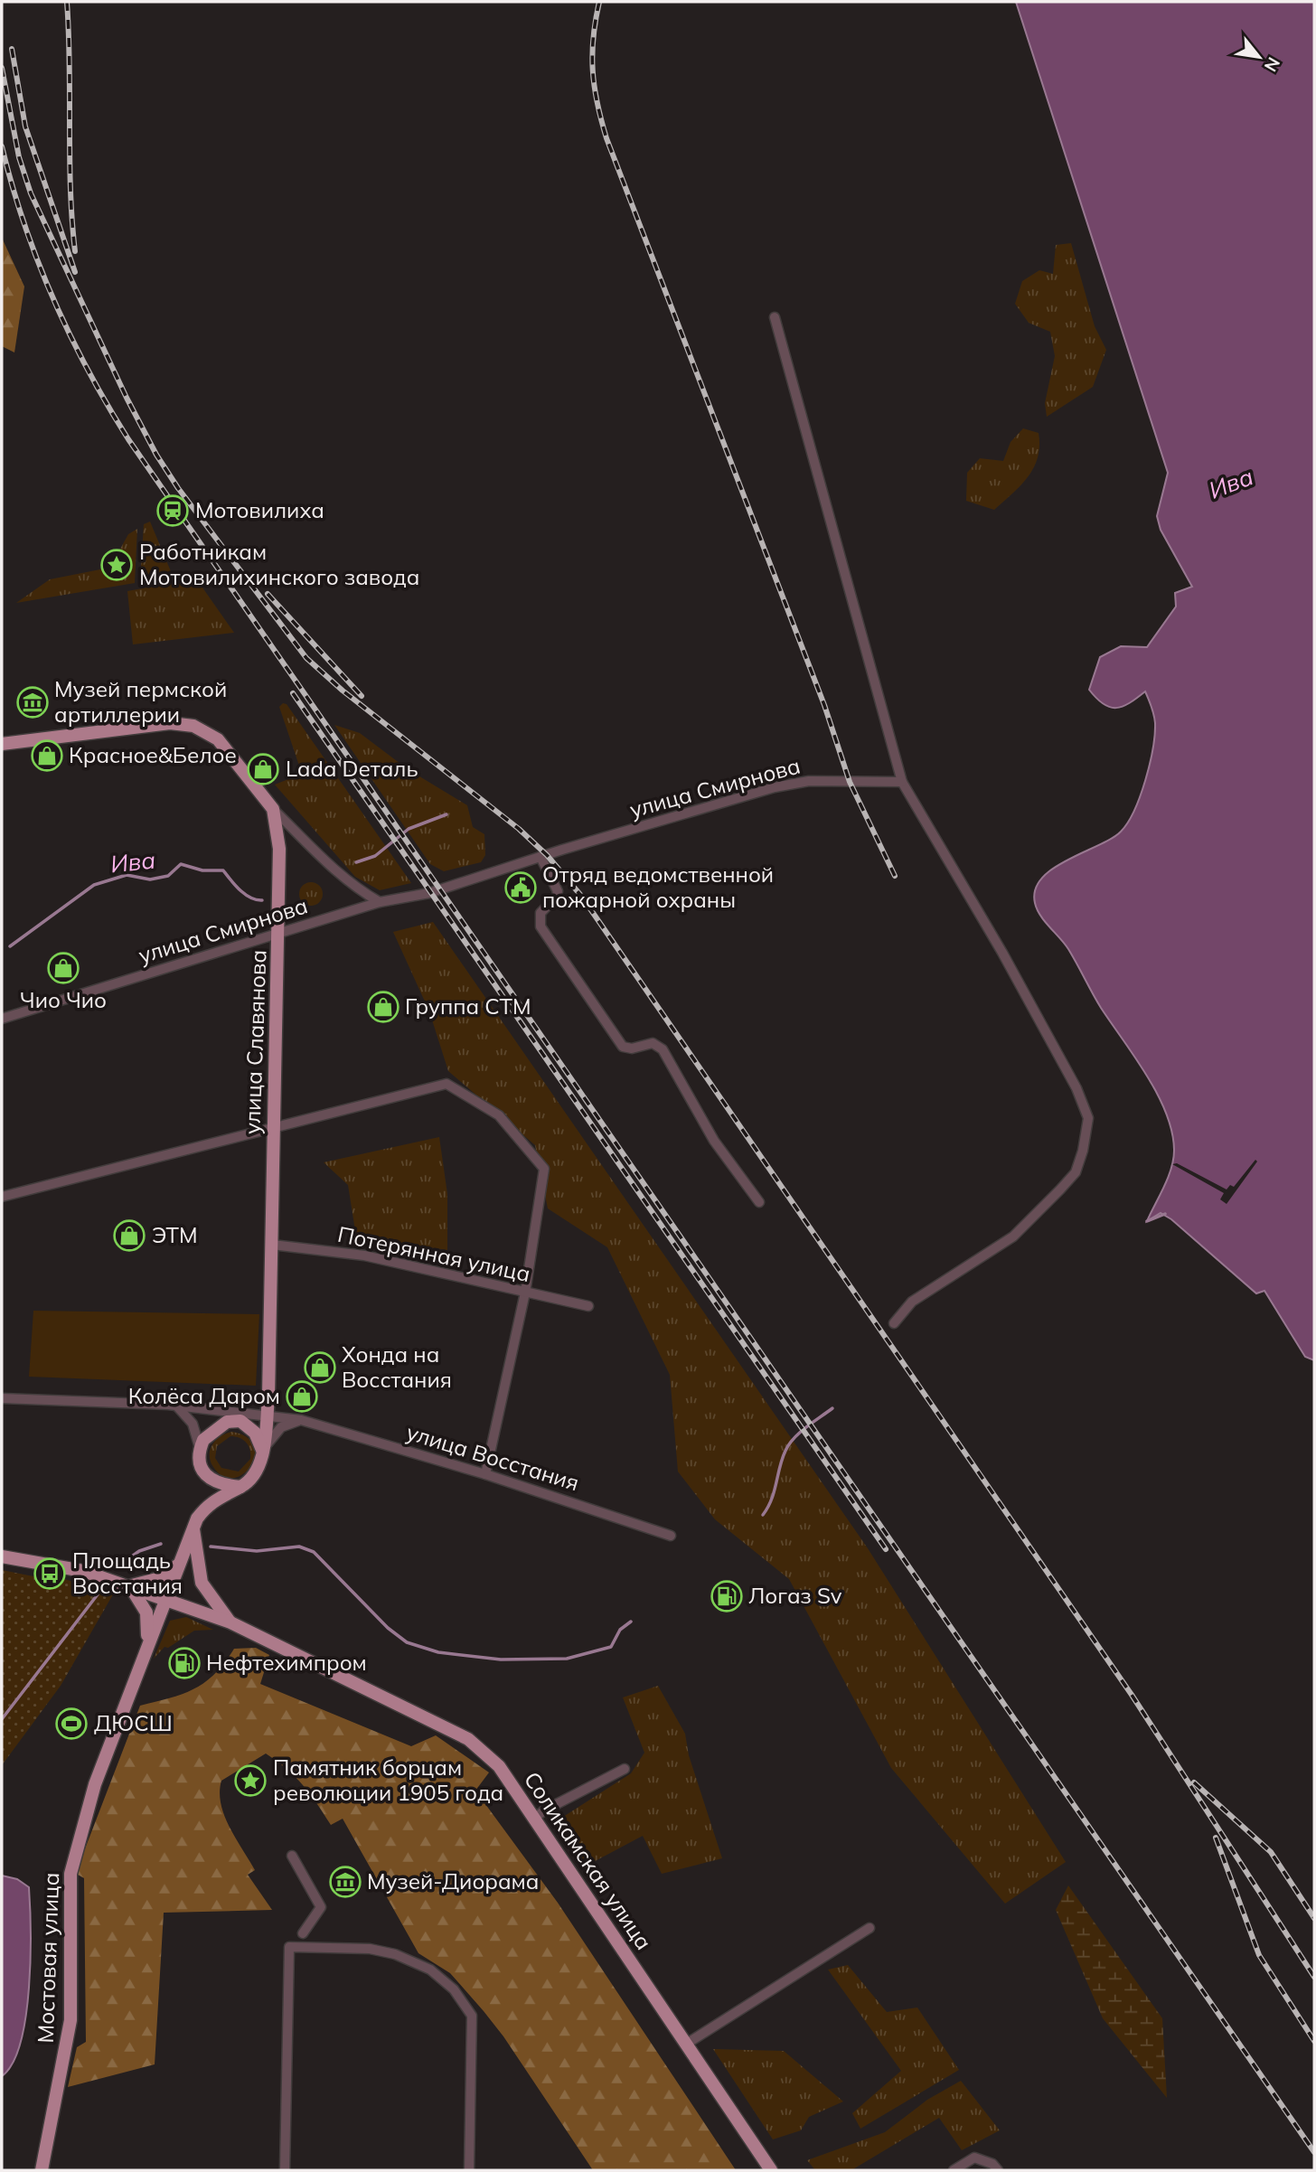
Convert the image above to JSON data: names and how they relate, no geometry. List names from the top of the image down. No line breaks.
{"streets":{"main road":["улица Славянова","Соликамская улица","Мостовая улица"],"street":["улица Смирнова","Потерянная улица","улица Восстания"]},"crossings":[["улица Смирнова","улица Славянова"],["улица Славянова","Потерянная улица"],["улица Славянова","улица Восстания"],["Соликамская улица","Мостовая улица"]],"water":["Ива"],"places":{"station":["Мотовилиха"],"place":["Работникам Мотовилихинского завода","Памятник борцам революции 1905 года"],"museum":["Музей пермской артиллерии","Музей-Диорама"],"shop":["Красное&Белое","Lada Dеталь","Чио Чио","Группа СТМ","ЭТМ","Хонда на Восстания","Колёса Даром"],"public building":["Отряд ведомственной пожарной охраны"],"bus stop":["Площадь Восстания"],"fuel station":["Логаз Sv","Нефтехимпром"],"sports":["ДЮСШ"]},"north":"bottom right"}
